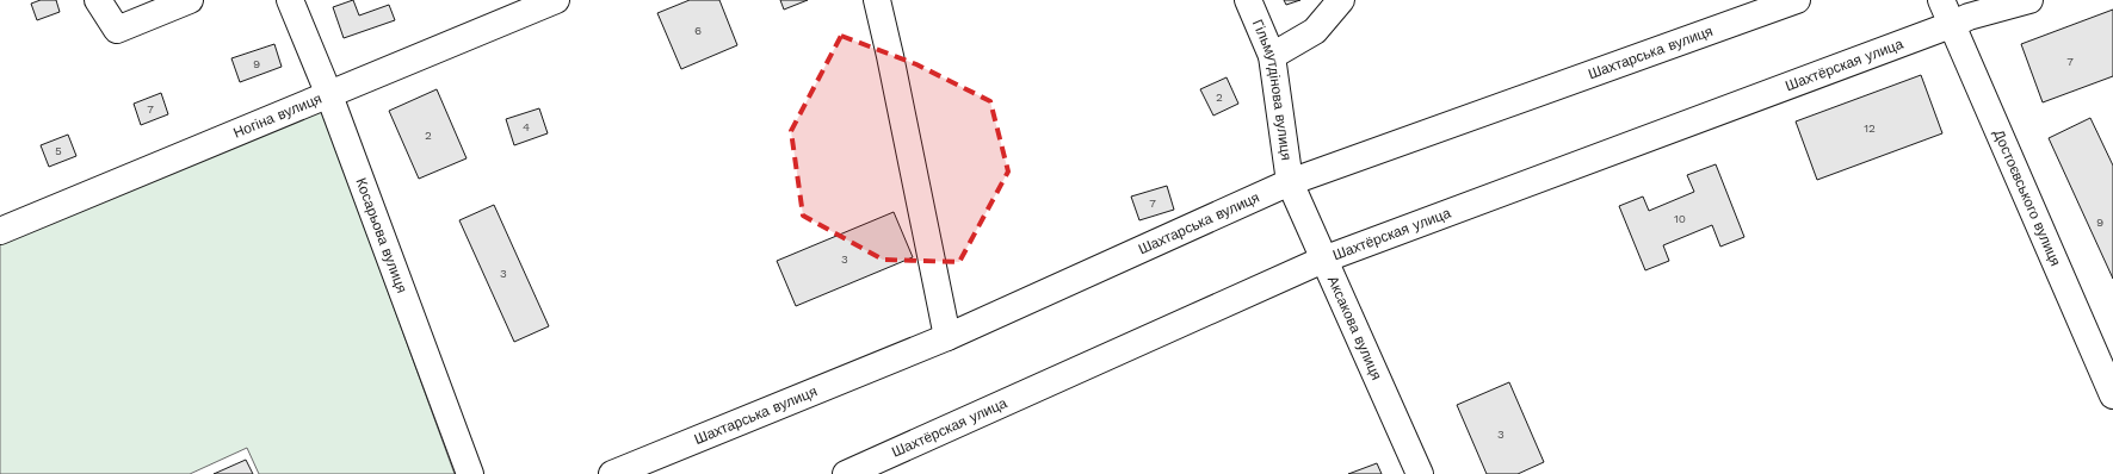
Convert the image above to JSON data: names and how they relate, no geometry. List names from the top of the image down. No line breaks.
{"streets":{"street":["Шахтарська вулиця","Шахтёрская улица","Гільмутдінова вулиця","Ногіна вулиця","Достоєвського вулиця","Косарьова вулиця","Аксакова вулиця"]},"crossings":[["Шахтарська вулиця","Гільмутдінова вулиця"],["Шахтарська вулиця","Аксакова вулиця"],["Шахтёрская улица","Достоєвського вулиця"],["Шахтёрская улица","Аксакова вулиця"],["Гільмутдінова вулиця","Аксакова вулиця"],["Ногіна вулиця","Косарьова вулиця"]],"house_numbers":["6","7","9","2","7","4","12","2","5","7","10","9","3","3","3"]}
